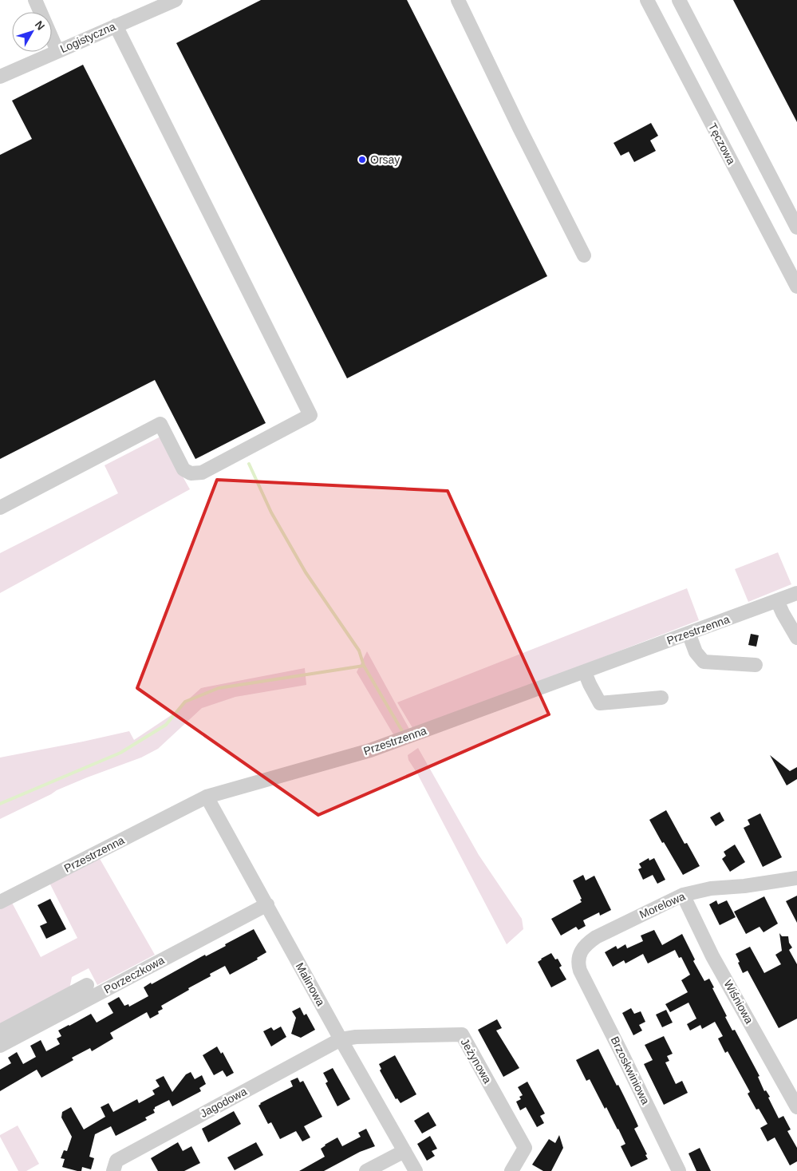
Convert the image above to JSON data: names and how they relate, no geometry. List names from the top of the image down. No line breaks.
{"streets":{"street":["Logistyczna","Tęczowa","Przestrzenna","Morelowa","Porzeczkowa","Malinowa","Wiśniowa","Jeżynowa","Brzoskwiniowa","Jagodowa"]},"crossings":[["Przestrzenna","Malinowa"],["Morelowa","Wiśniowa"],["Morelowa","Brzoskwiniowa"],["Porzeczkowa","Malinowa"],["Malinowa","Jeżynowa"],["Malinowa","Jagodowa"],["Jeżynowa","Jagodowa"]],"places":["Orsay"],"north":"top right"}
